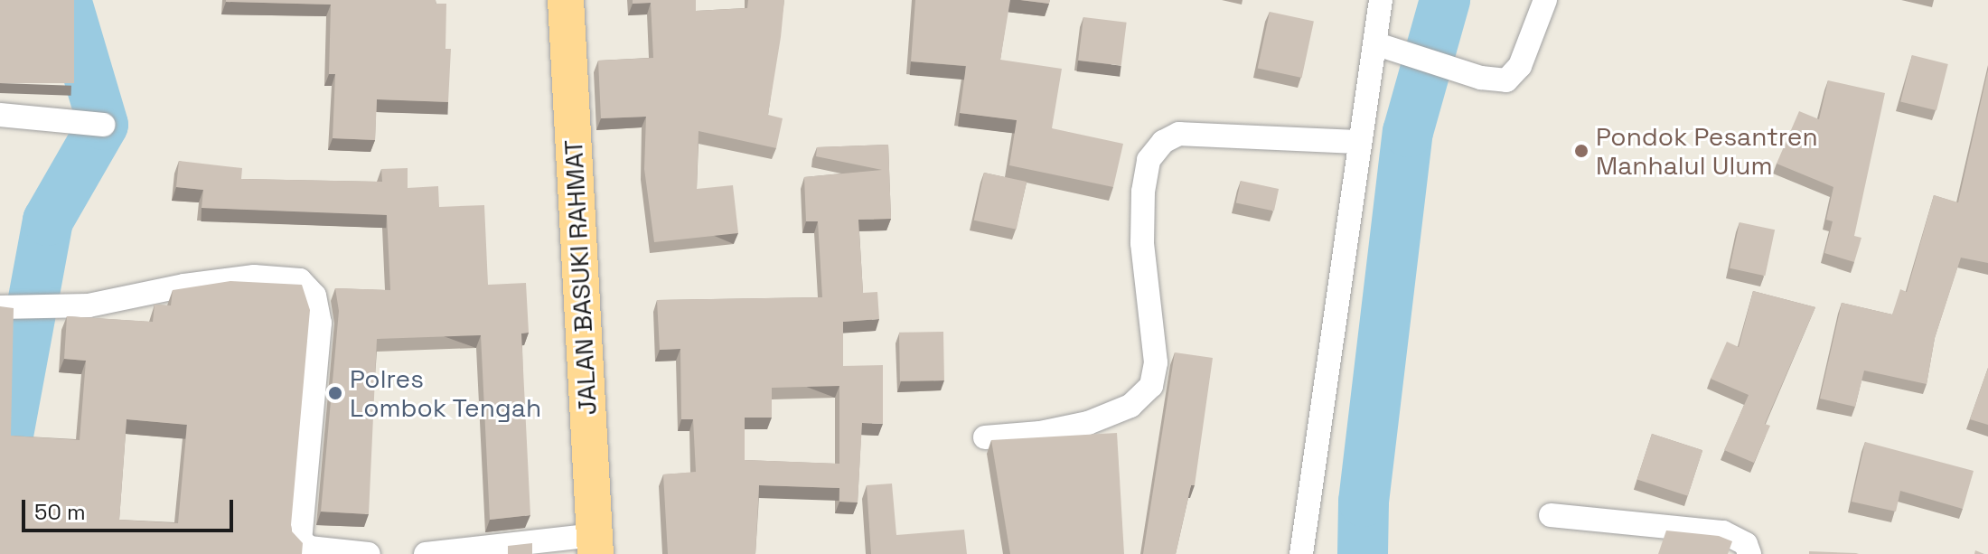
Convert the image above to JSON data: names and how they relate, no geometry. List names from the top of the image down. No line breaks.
{"streets":{"main road":["JALAN BASUKI RAHMAT"]},"places":["Pondok Pesantren Manhalul Ulum","Polres Lombok Tengah"],"scale_bar":"50 m"}
